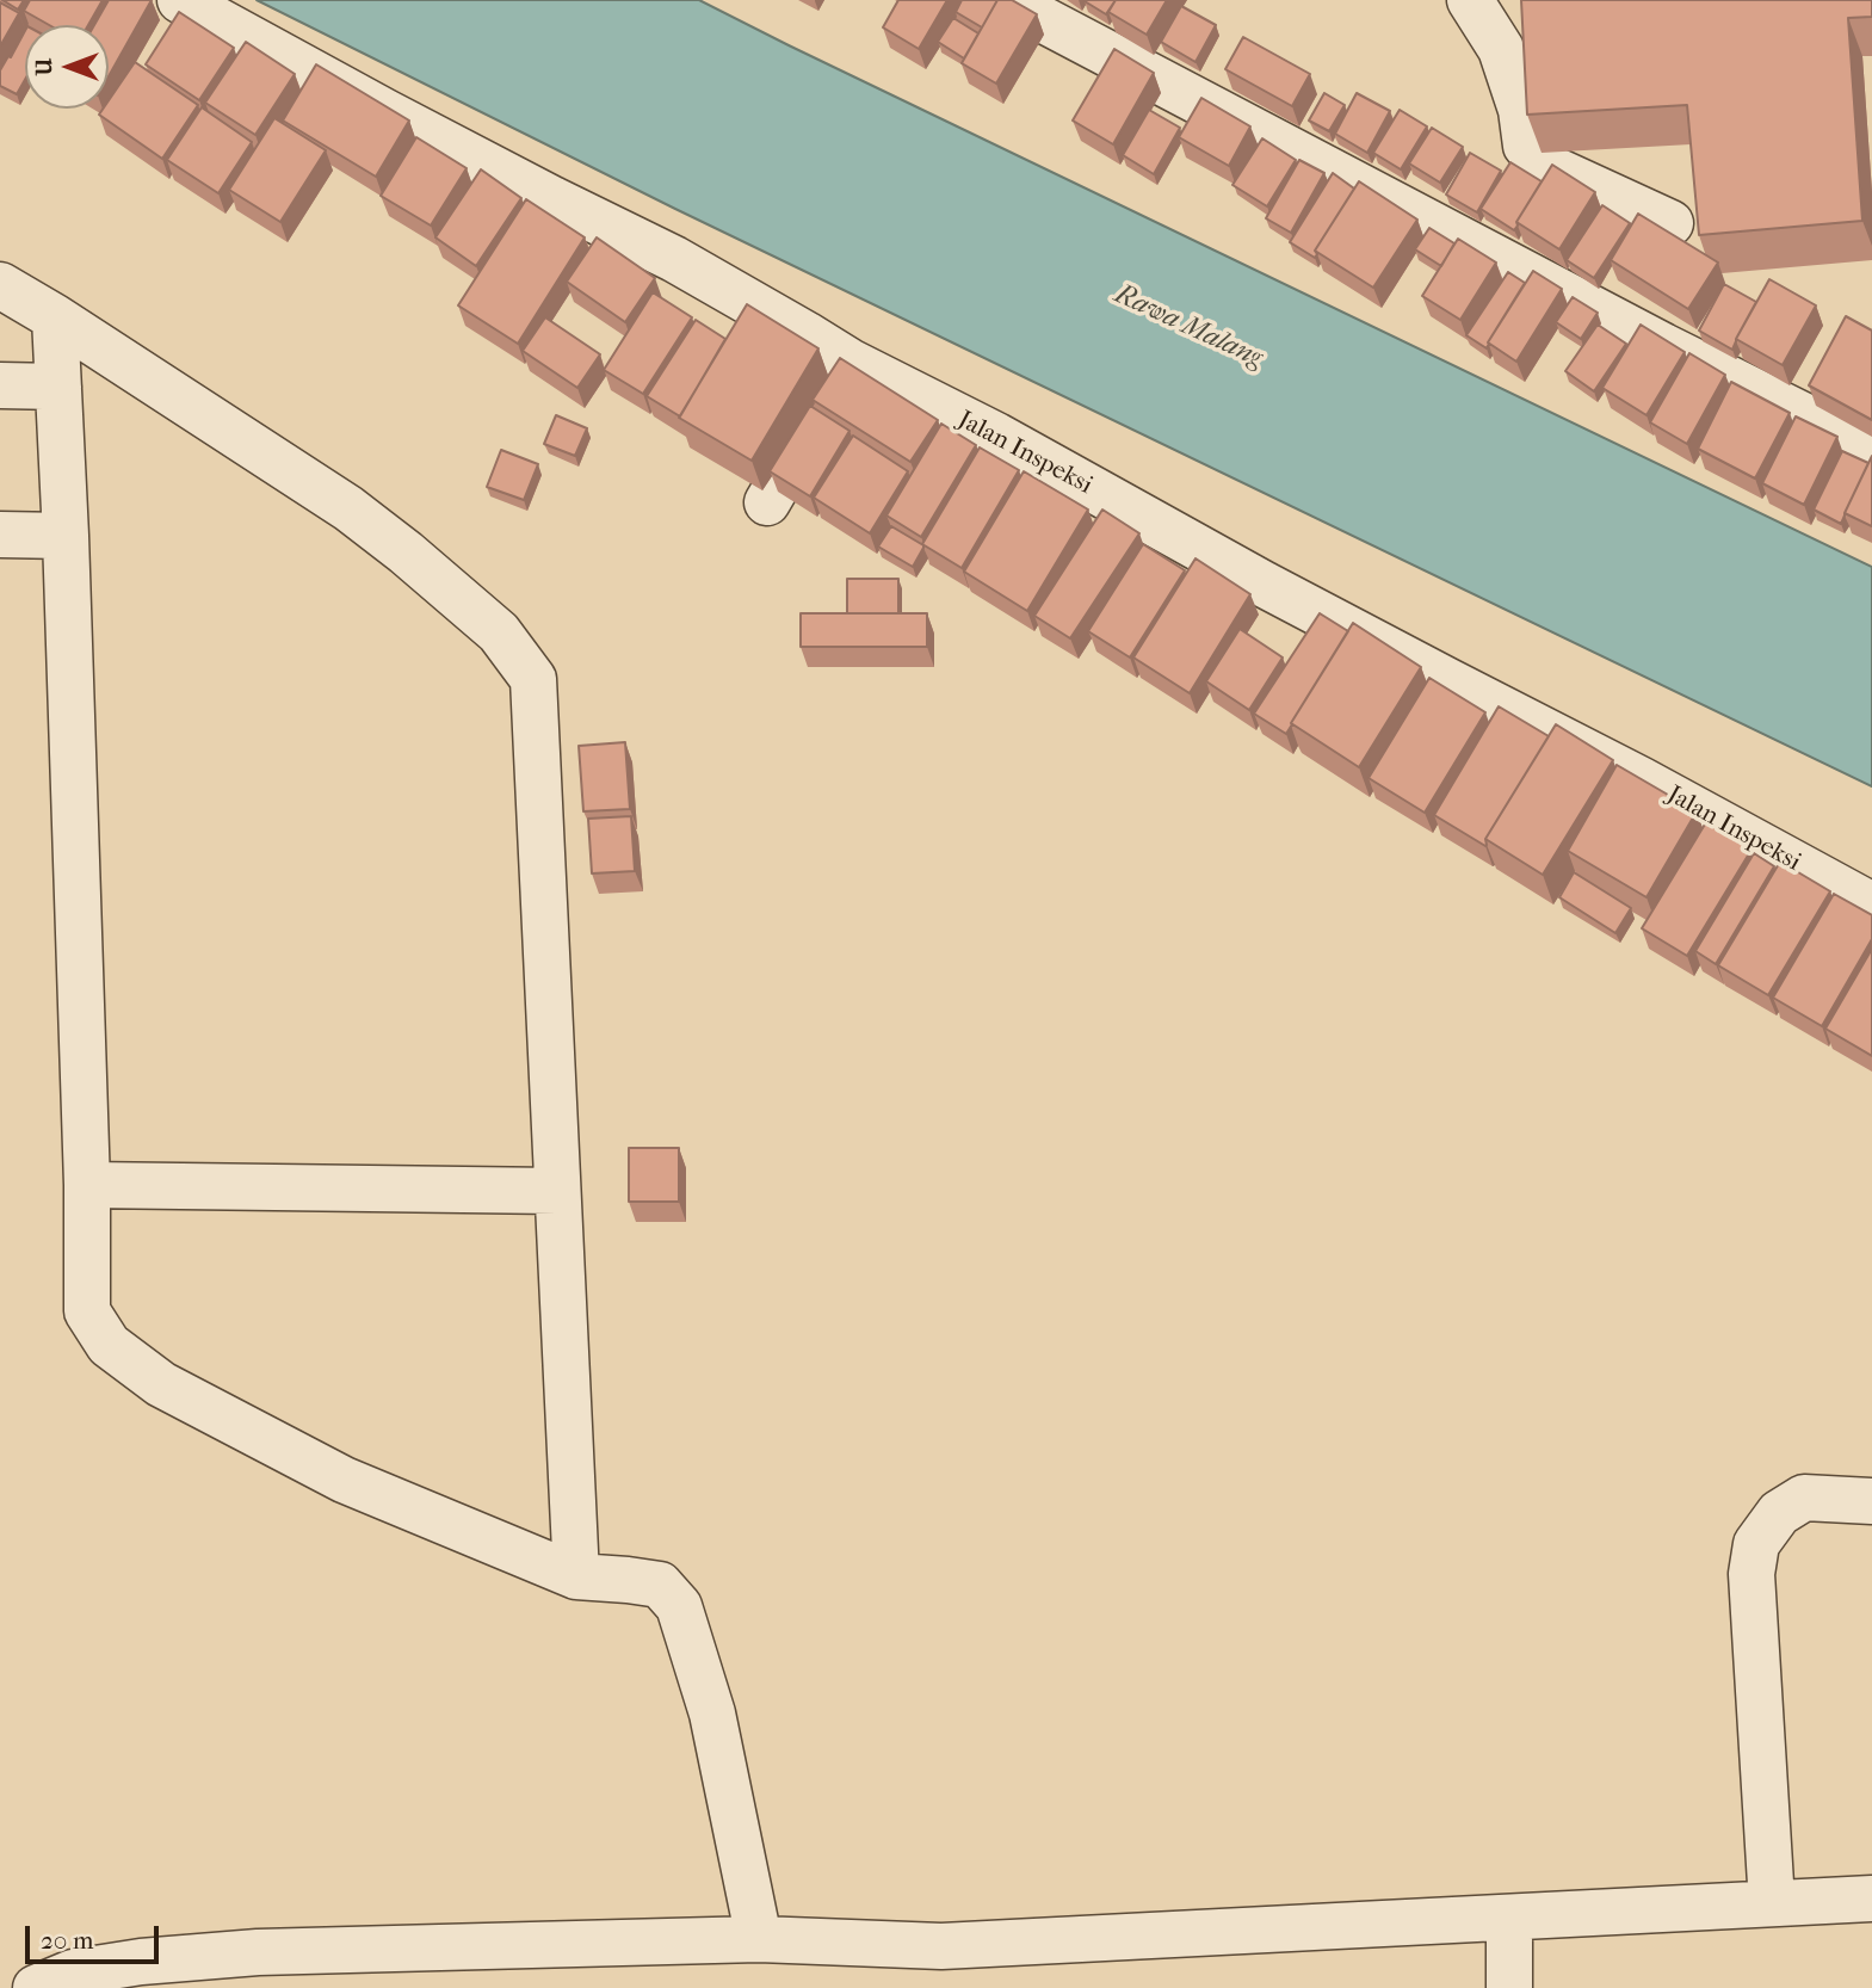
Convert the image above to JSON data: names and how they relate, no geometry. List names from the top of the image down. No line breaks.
{"streets":{"street":["Jalan Inspeksi"]},"water":["Rawa Malang"],"scale_bar":"20 m","north":"left"}
